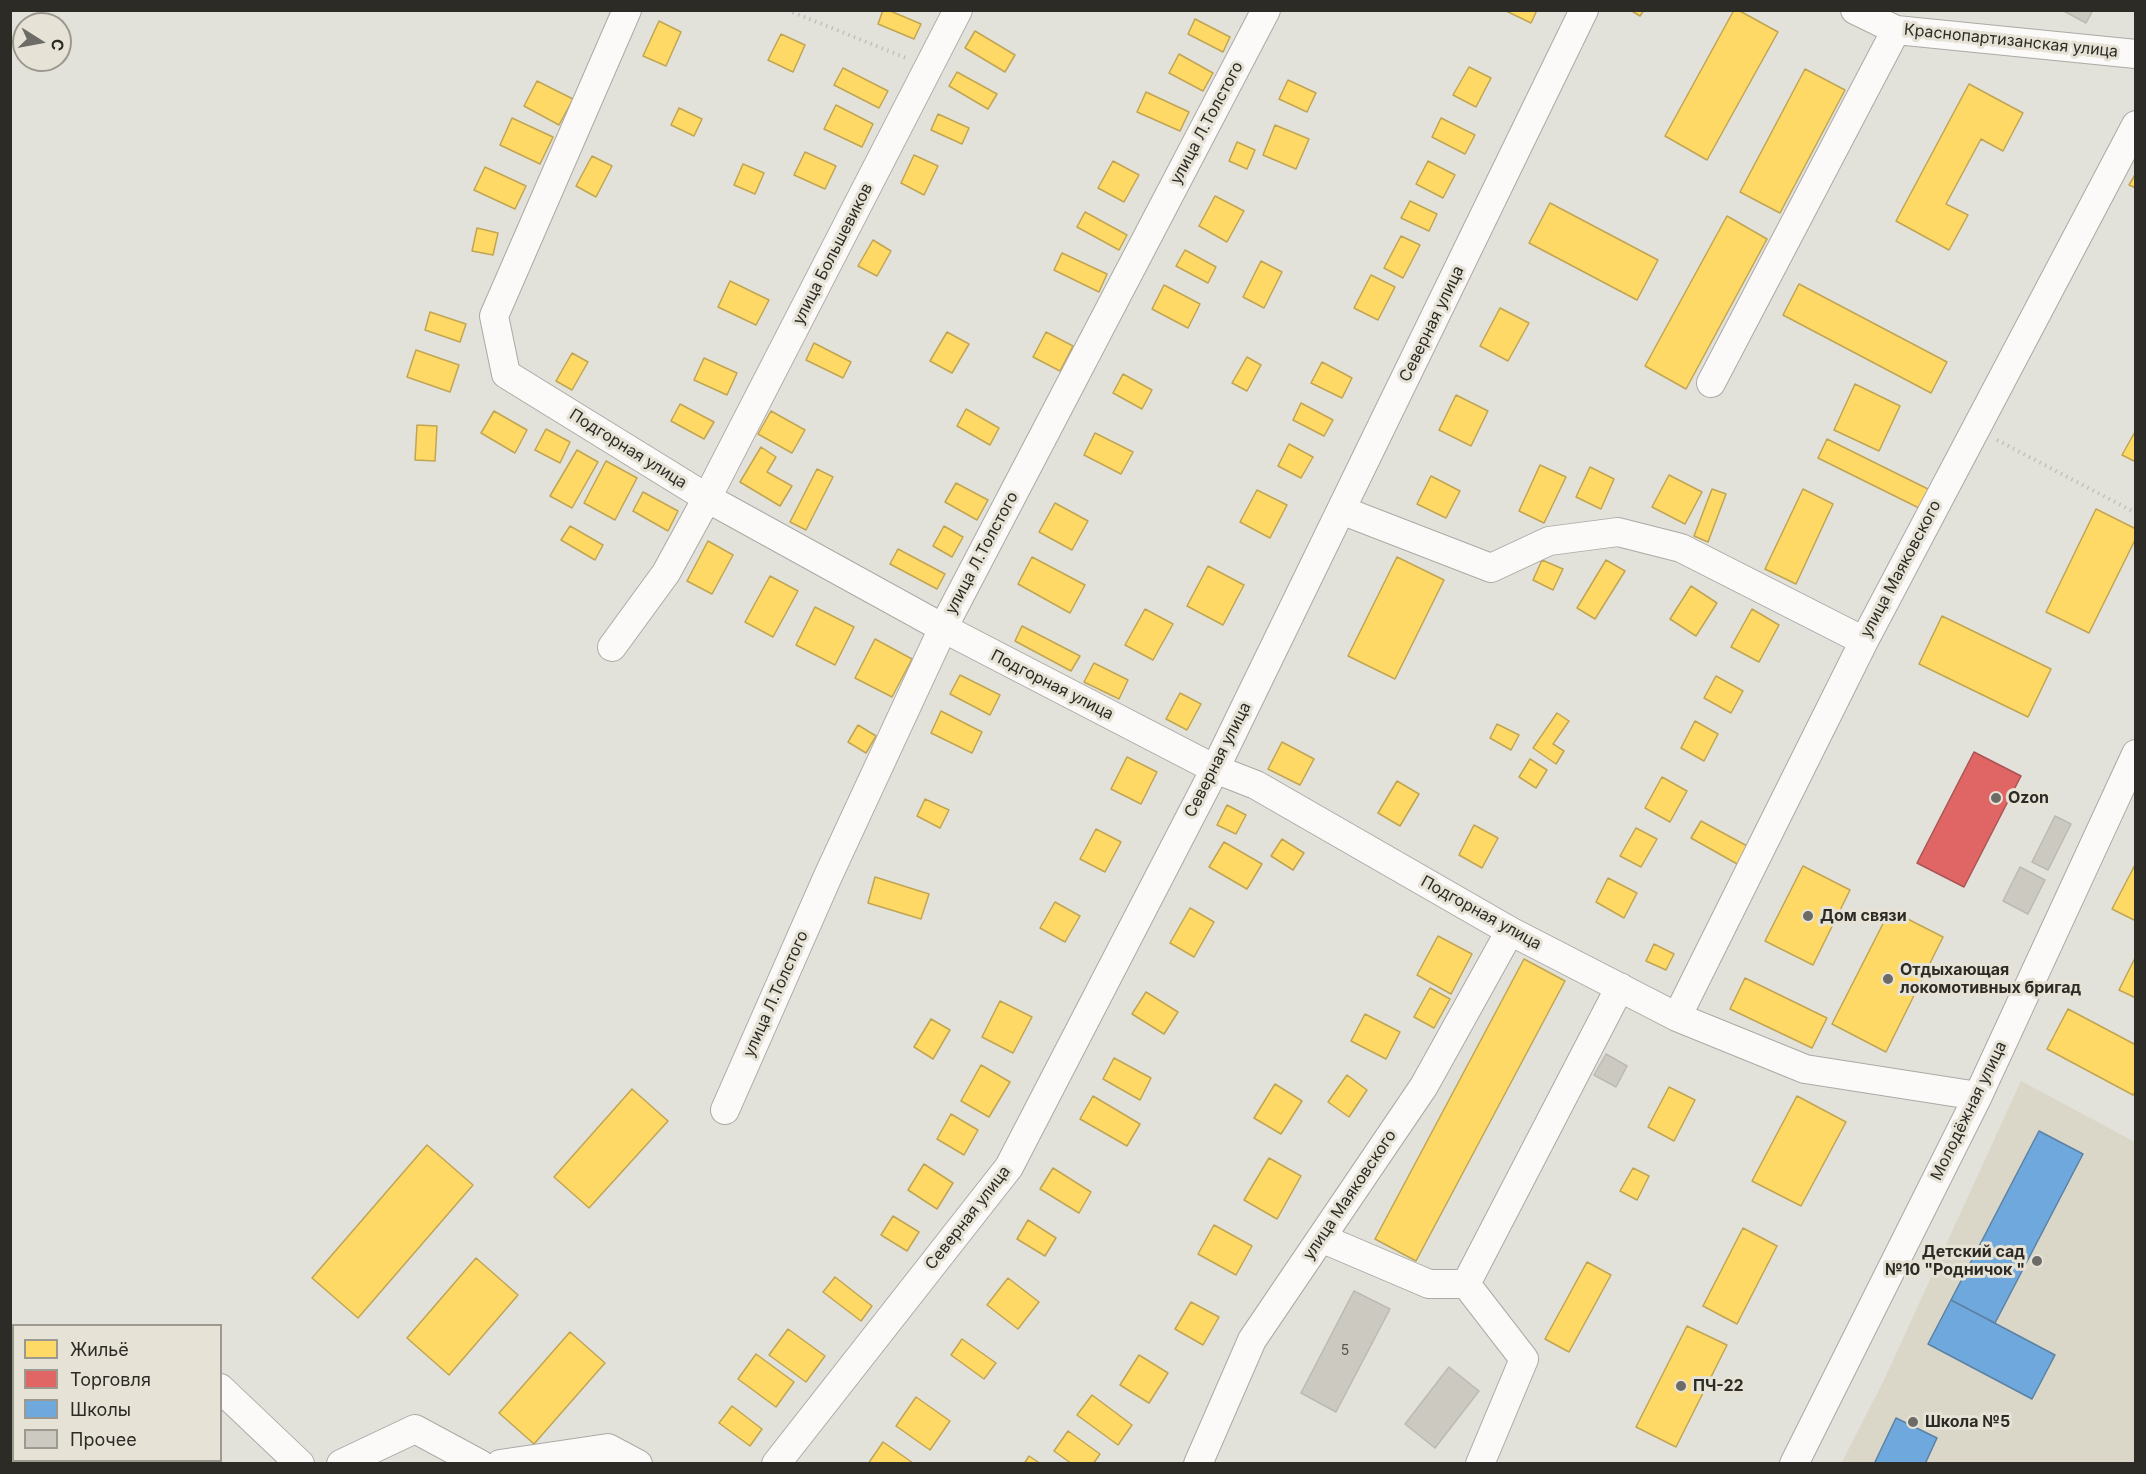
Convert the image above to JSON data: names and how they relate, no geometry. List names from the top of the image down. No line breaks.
{"streets":{"street":["Краснопартизанская улица","улица Л.Толстого","улица Большевиков","Северная улица","Подгорная улица","улица Маяковского","Молодёжная улица"]},"crossings":[["улица Л.Толстого","Подгорная улица"],["улица Большевиков","Подгорная улица"],["Северная улица","Подгорная улица"],["Подгорная улица","улица Маяковского"],["Подгорная улица","Молодёжная улица"]],"places":["Ozon","Дом связи","Отдыхающая локомотивных бригад","Детский сад №10 \"Родничок \"","ПЧ-22","Школа №5"],"house_numbers":["5"],"legend":["Жильё","Торговля","Школы","Прочее"],"north":"right"}
